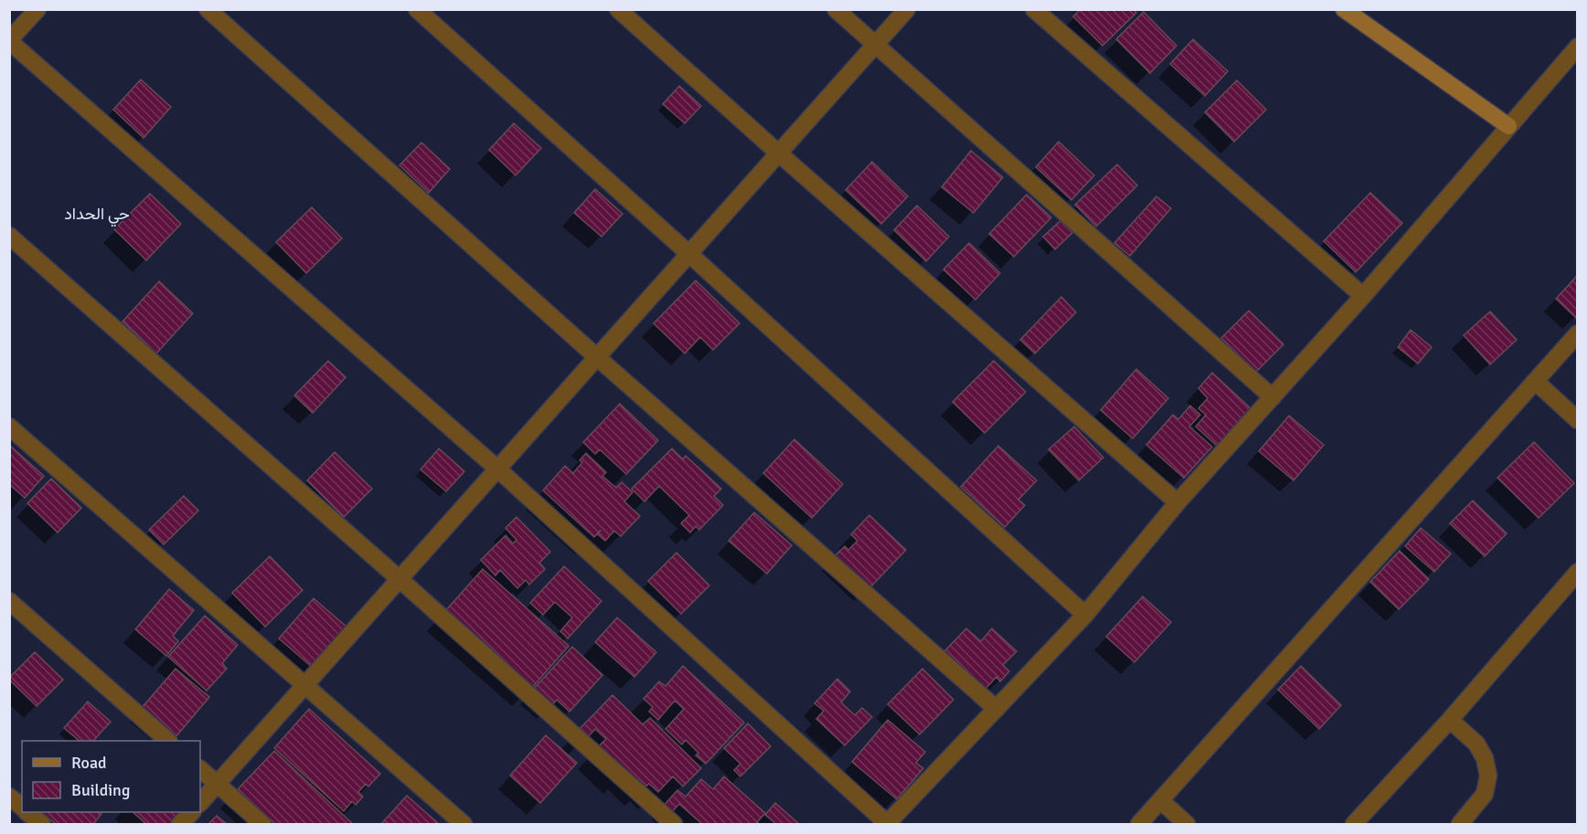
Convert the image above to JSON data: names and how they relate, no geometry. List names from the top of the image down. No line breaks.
{"districts":["حي الحداد"],"legend":["Road","Building"]}
